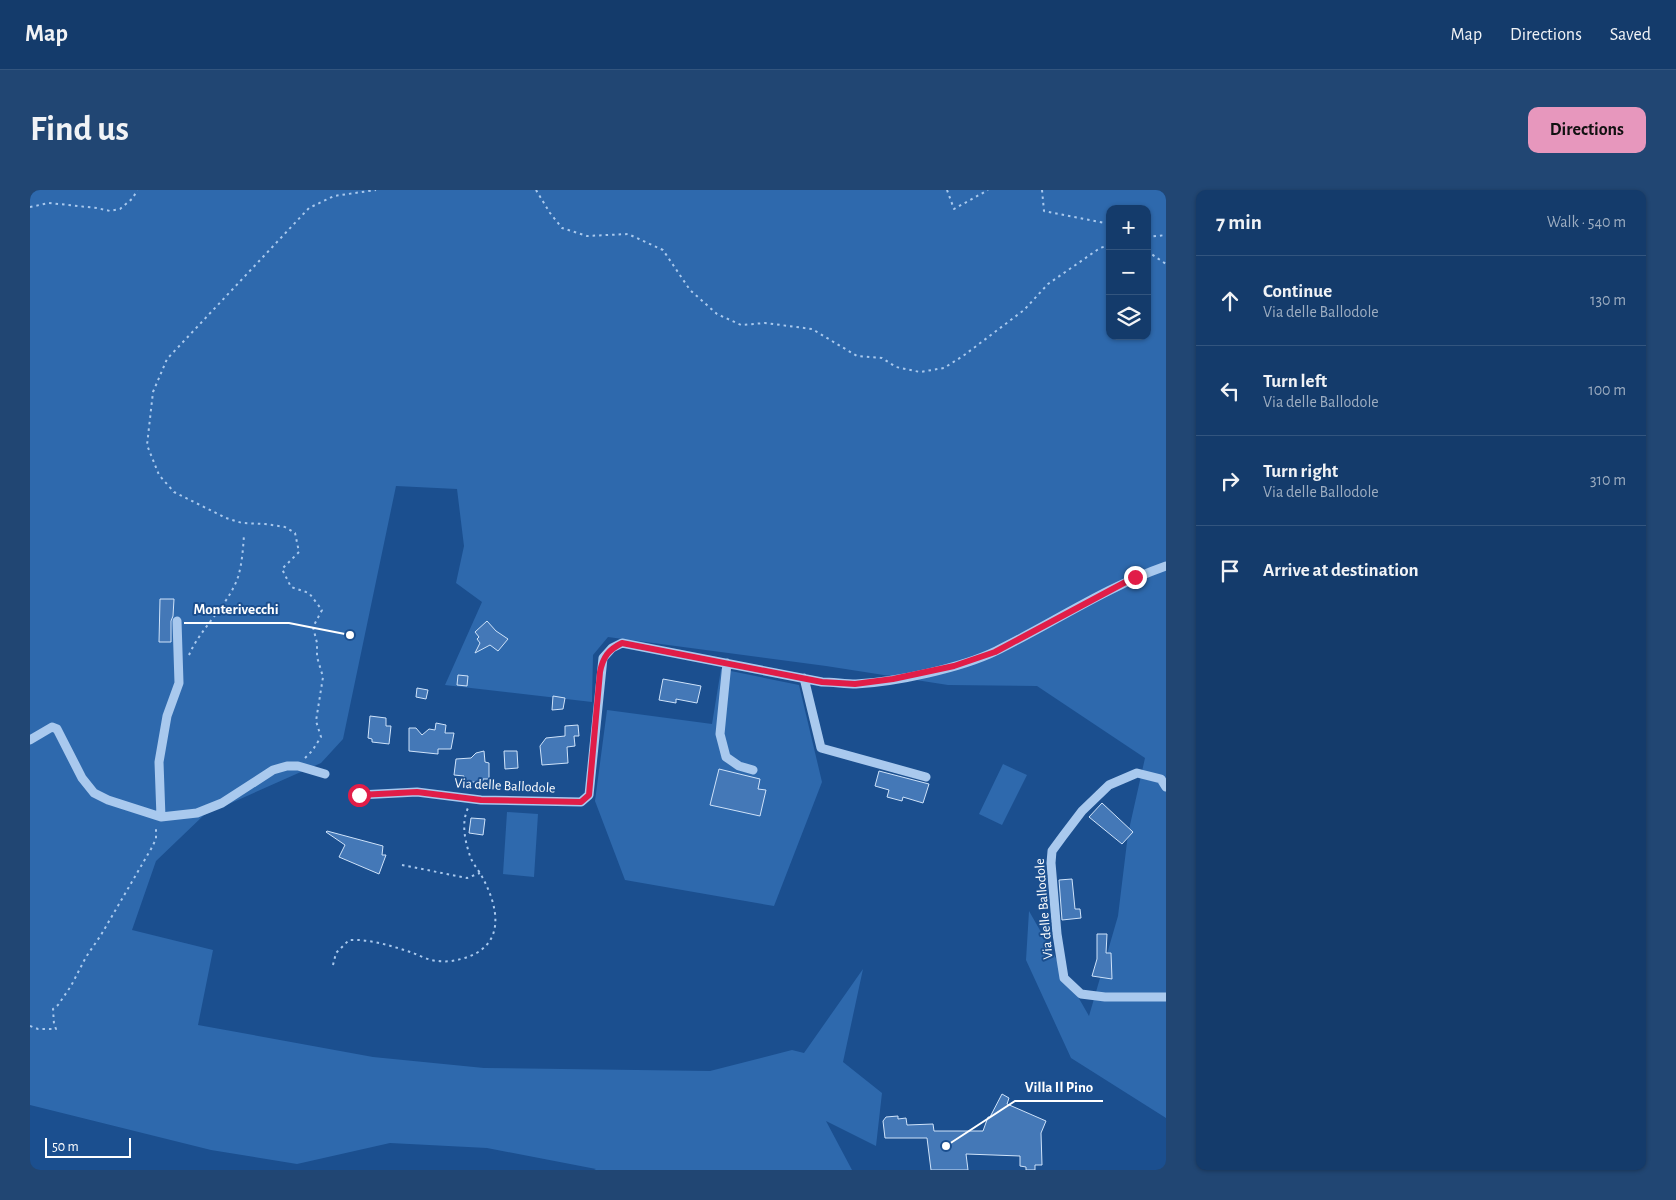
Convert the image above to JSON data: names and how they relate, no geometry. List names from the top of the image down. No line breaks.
{"streets":{"lane":["Via delle Ballodole"]},"places":["Monterivecchi","Villa Il Pino"],"scale_bar":"50 m","page":{"header":"Map","nav":["Map","Directions","Saved"],"buttons":"Directions","title":"Find us","heading":["7 min","Walk · 540 m"],"map_buttons":["+","−"],"list":[["Continue","Via delle Ballodole","130 m"],["Turn left","Via delle Ballodole","100 m"],["Turn right","Via delle Ballodole","310 m"],"Arrive at destination"],"scale":"50 m"}}
